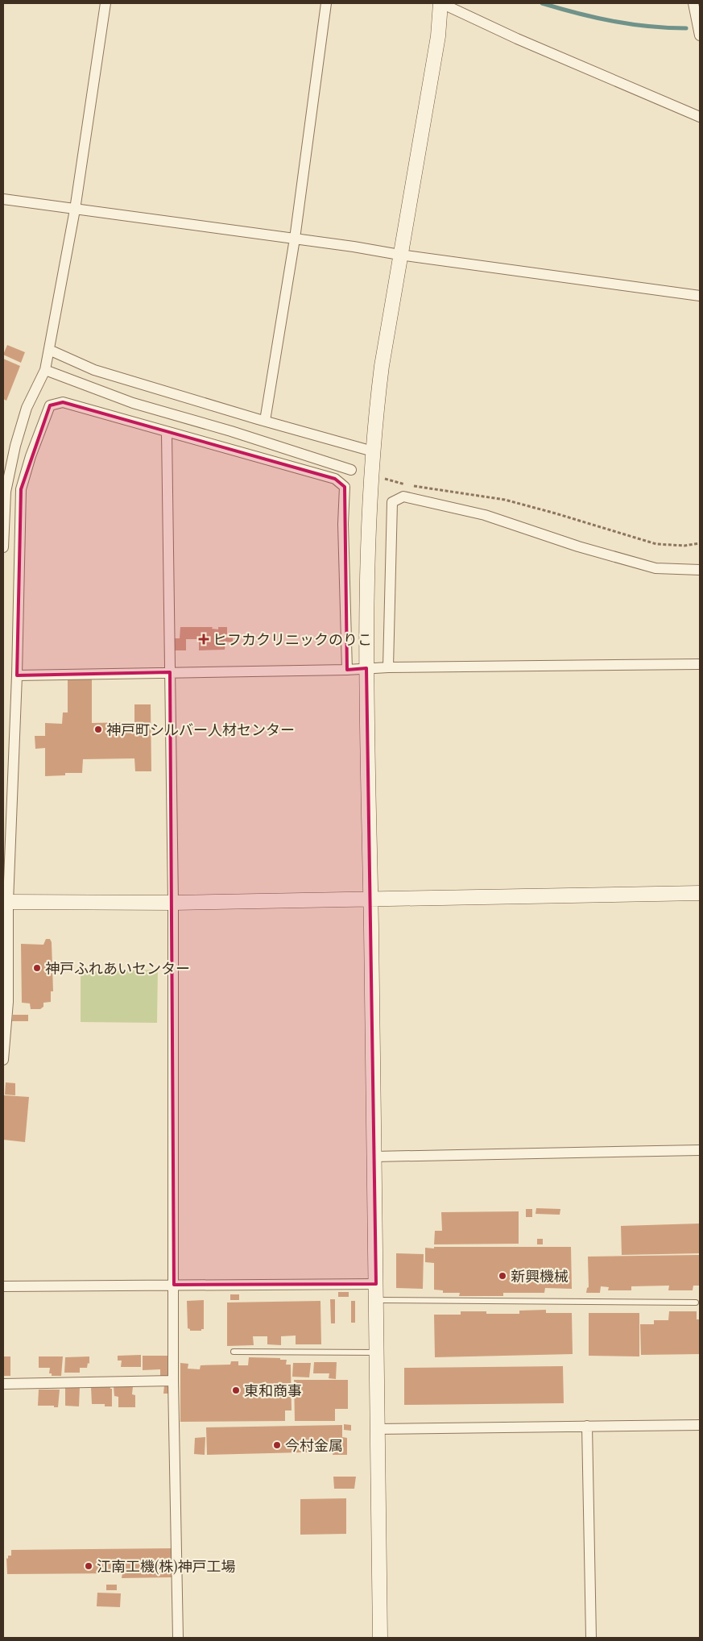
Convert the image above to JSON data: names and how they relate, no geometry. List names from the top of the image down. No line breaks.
{"places":{"health":["ヒフカクリニックのりこ"],"other":["神戸町シルバー人材センター","神戸ふれあいセンター","新興機械","東和商事","今村金属","江南工機(株)神戸工場"]}}
